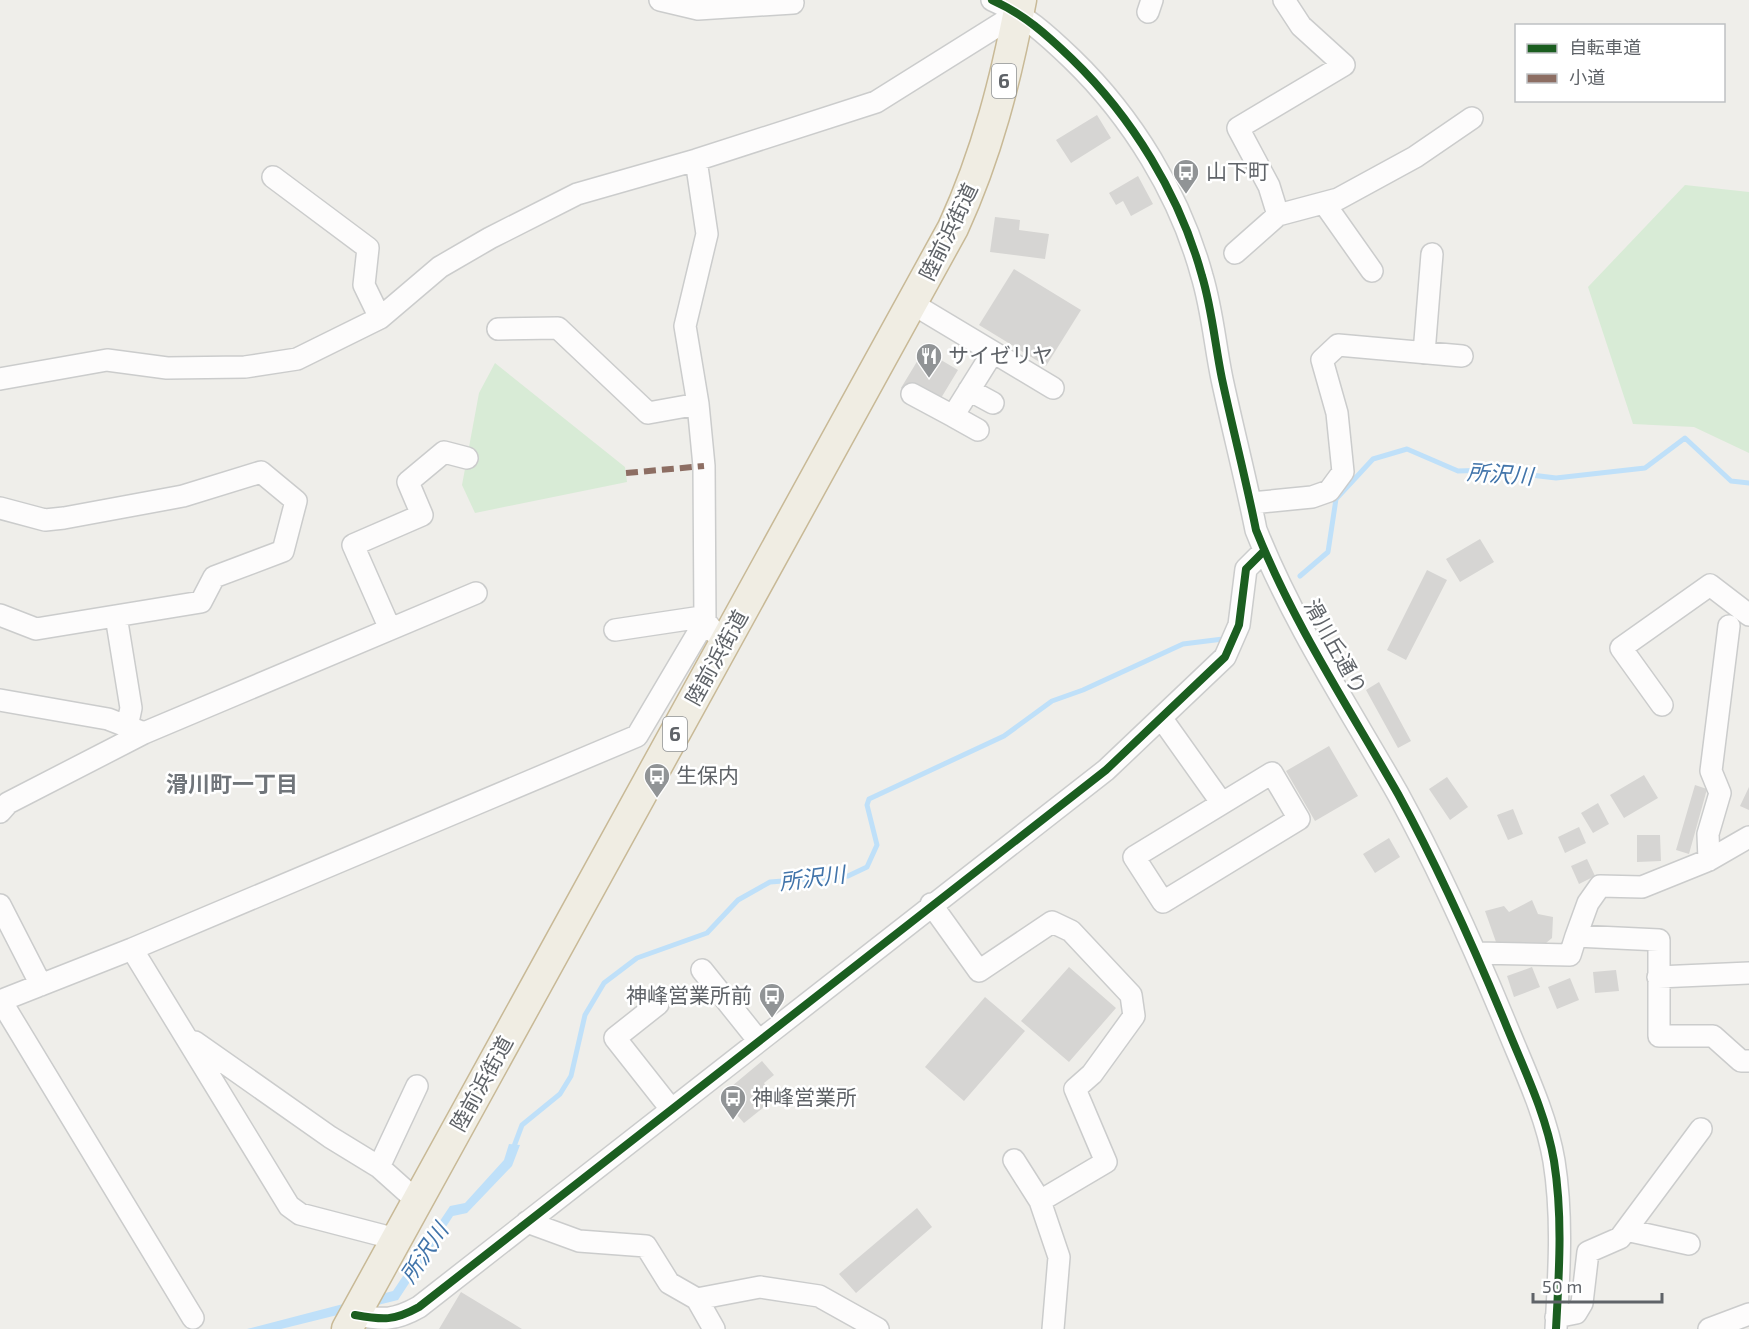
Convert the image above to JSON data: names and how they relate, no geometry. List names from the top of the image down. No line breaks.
{"streets":{"highway":["6","陸前浜街道"],"street":["滑川丘通り"]},"crossings":[["陸前浜街道","滑川丘通り"]],"districts":["滑川町一丁目"],"water":["所沢川"],"places":{"bus stop":["山下町","生保内","神峰営業所前","神峰営業所"],"restaurant":["サイゼリヤ"]},"legend":["自転車道","小道"],"scale_bar":"50 m"}
